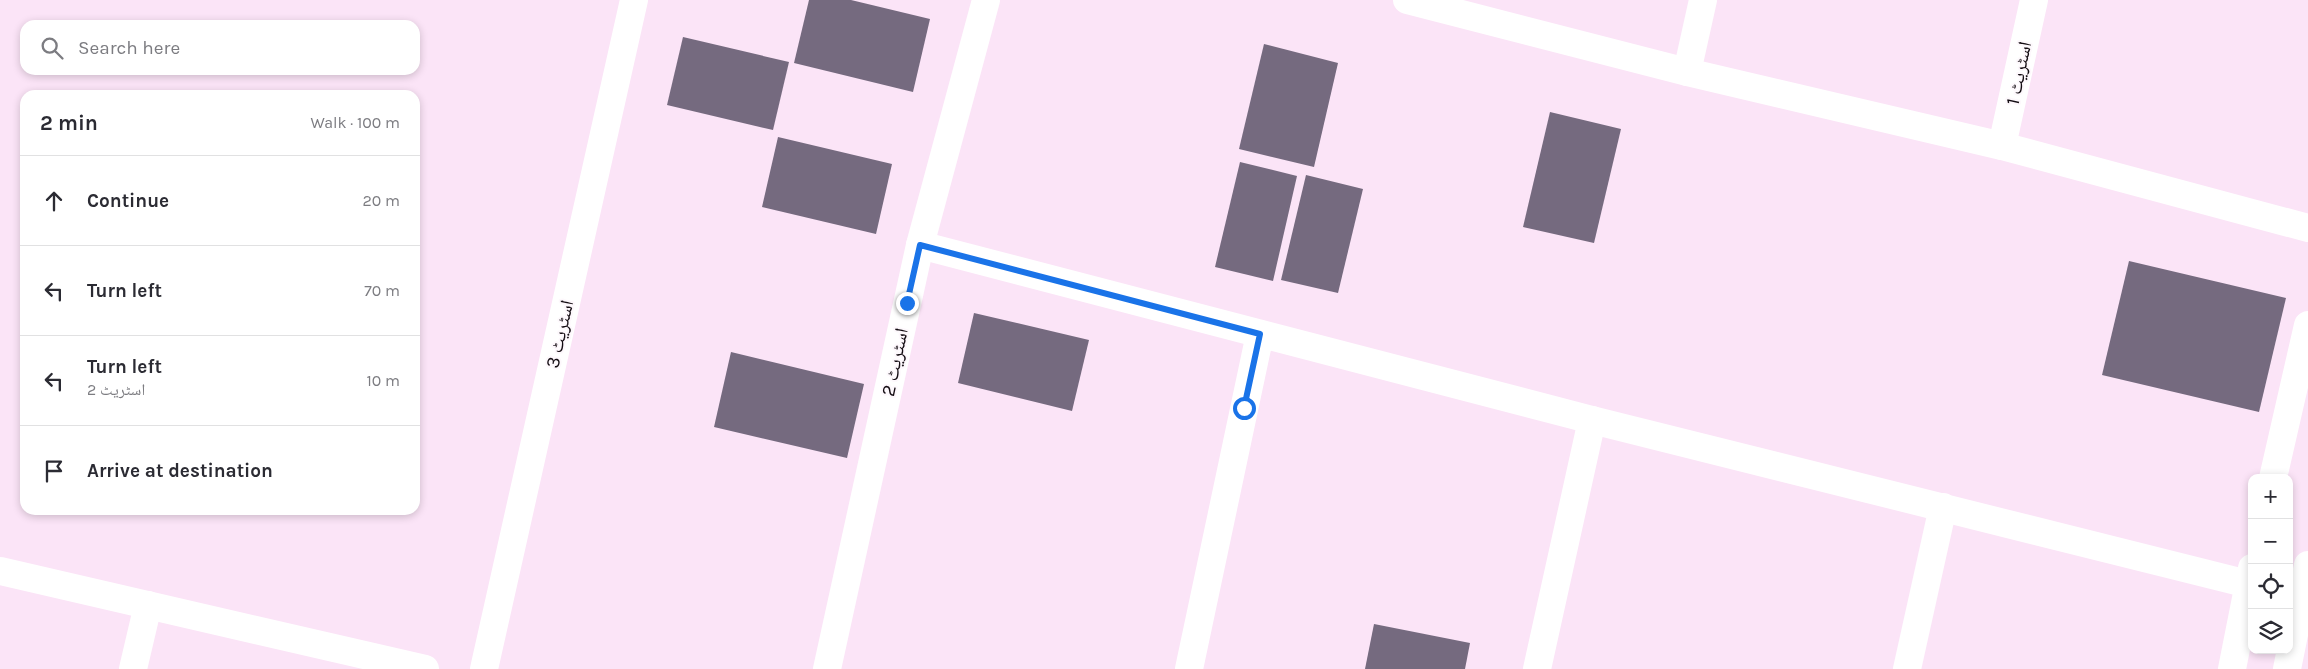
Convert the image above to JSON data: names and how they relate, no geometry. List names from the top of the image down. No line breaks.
{"streets":{"street":["اسٹریٹ 1","اسٹریٹ 3","اسٹریٹ 2"]},"page":{"search":"Search here","heading":["2 min","Walk · 100 m"],"list":[["Continue","20 m"],["Turn left","70 m"],["Turn left","اسٹریٹ 2","10 m"],"Arrive at destination"],"map_buttons":["+","−"]}}
